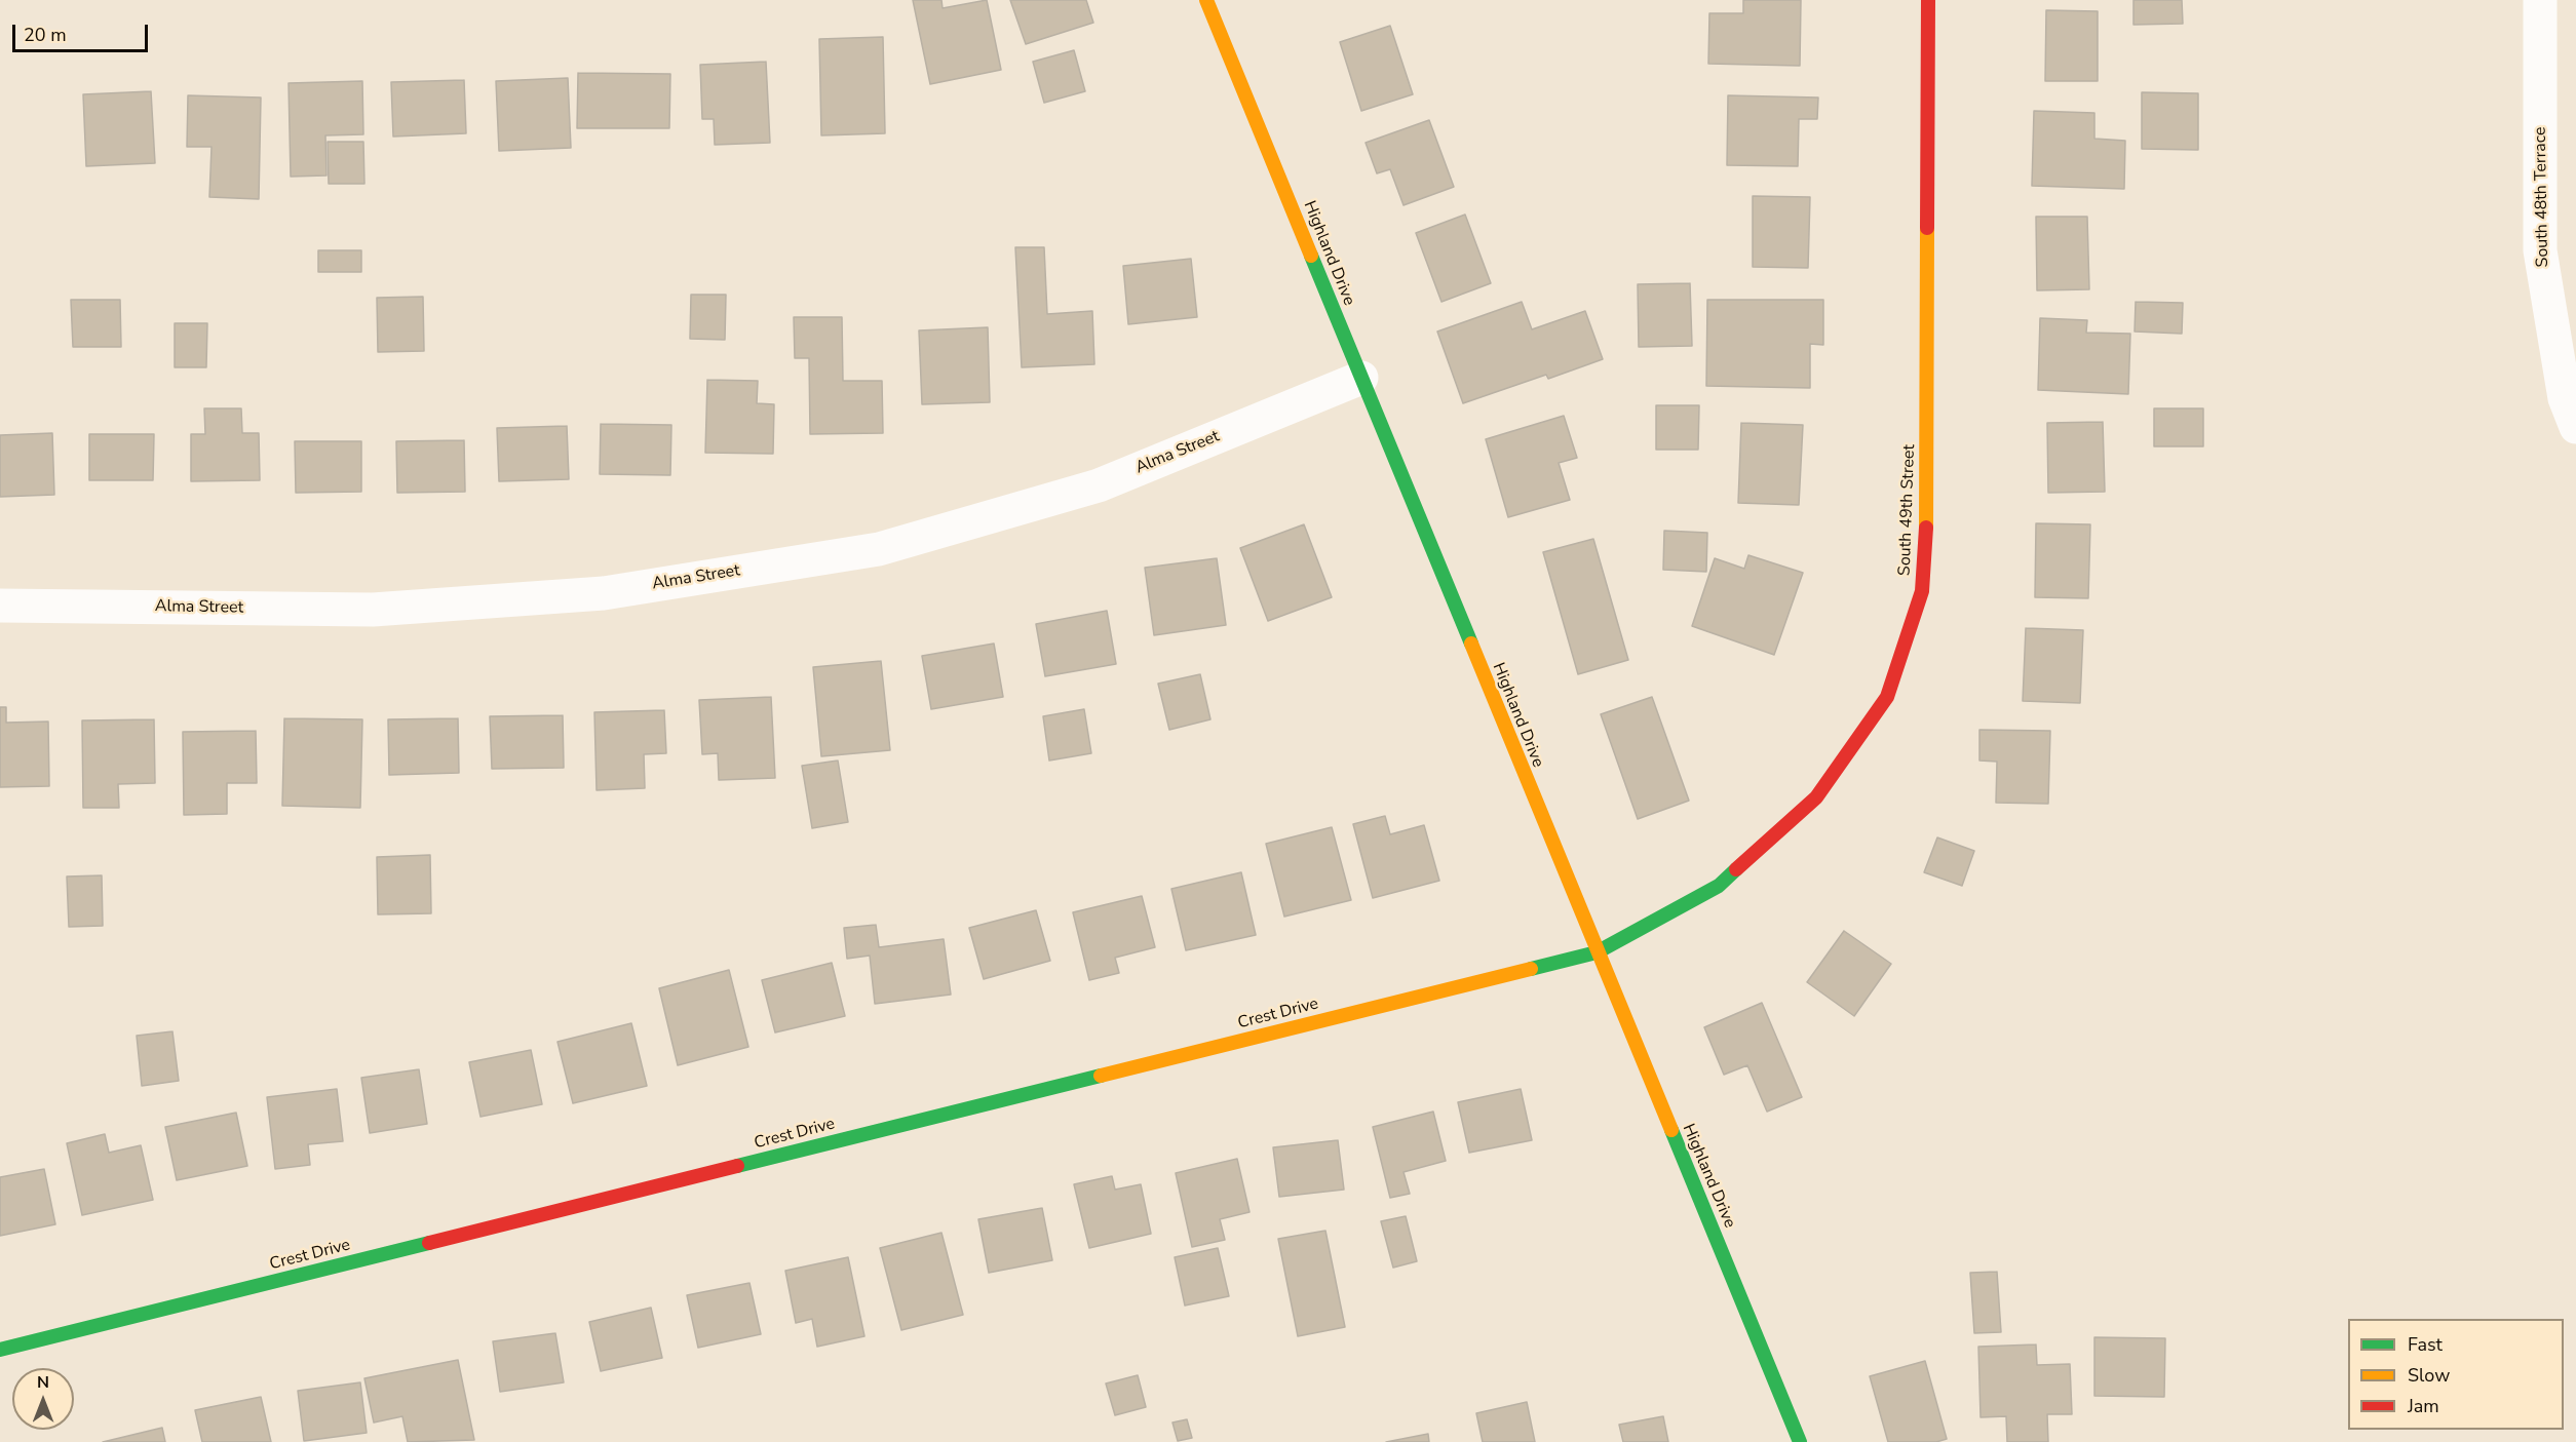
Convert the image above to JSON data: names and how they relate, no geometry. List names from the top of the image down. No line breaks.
{"streets":{"street":["South 48th Terrace","Highland Drive","Alma Street","South 49th Street","Crest Drive"]},"crossings":[["Highland Drive","Alma Street"],["Highland Drive","South 49th Street"],["Highland Drive","Crest Drive"],["South 49th Street","Crest Drive"]],"legend":["Fast","Slow","Jam"],"scale_bar":"20 m","north":"top"}
